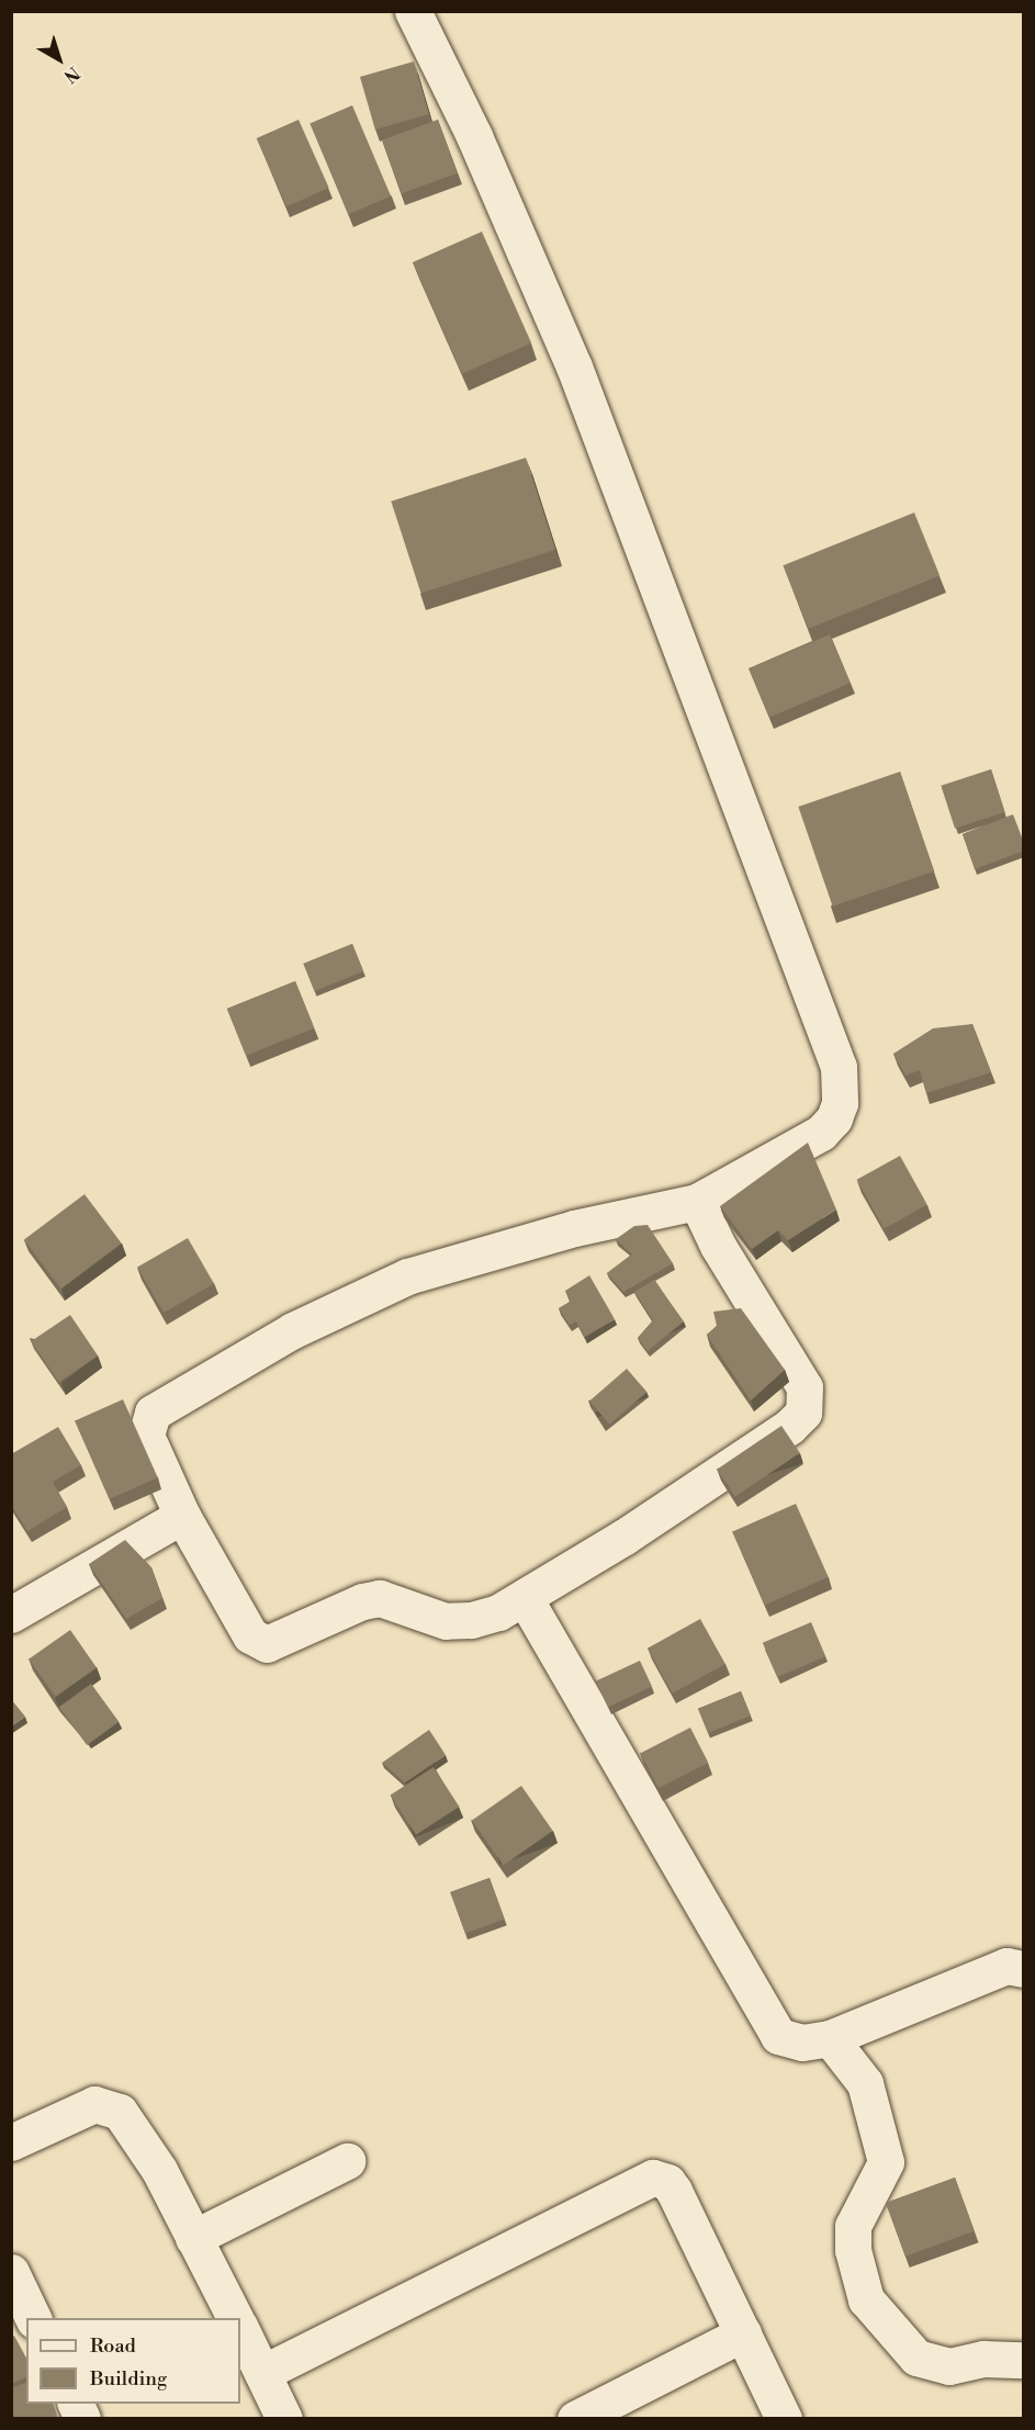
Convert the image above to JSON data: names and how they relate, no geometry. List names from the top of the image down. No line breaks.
{"legend":["Road","Building"],"north":"bottom right"}
